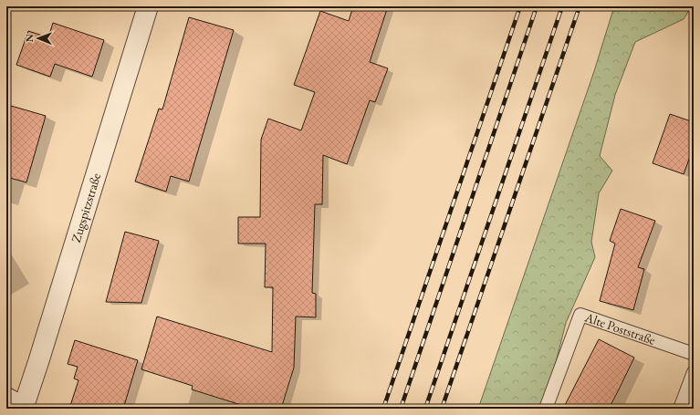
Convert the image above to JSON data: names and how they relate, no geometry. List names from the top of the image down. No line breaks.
{"streets":{"street":["Zugspitzstraße"],"lane":["Alte Poststraße"]},"north":"left"}
